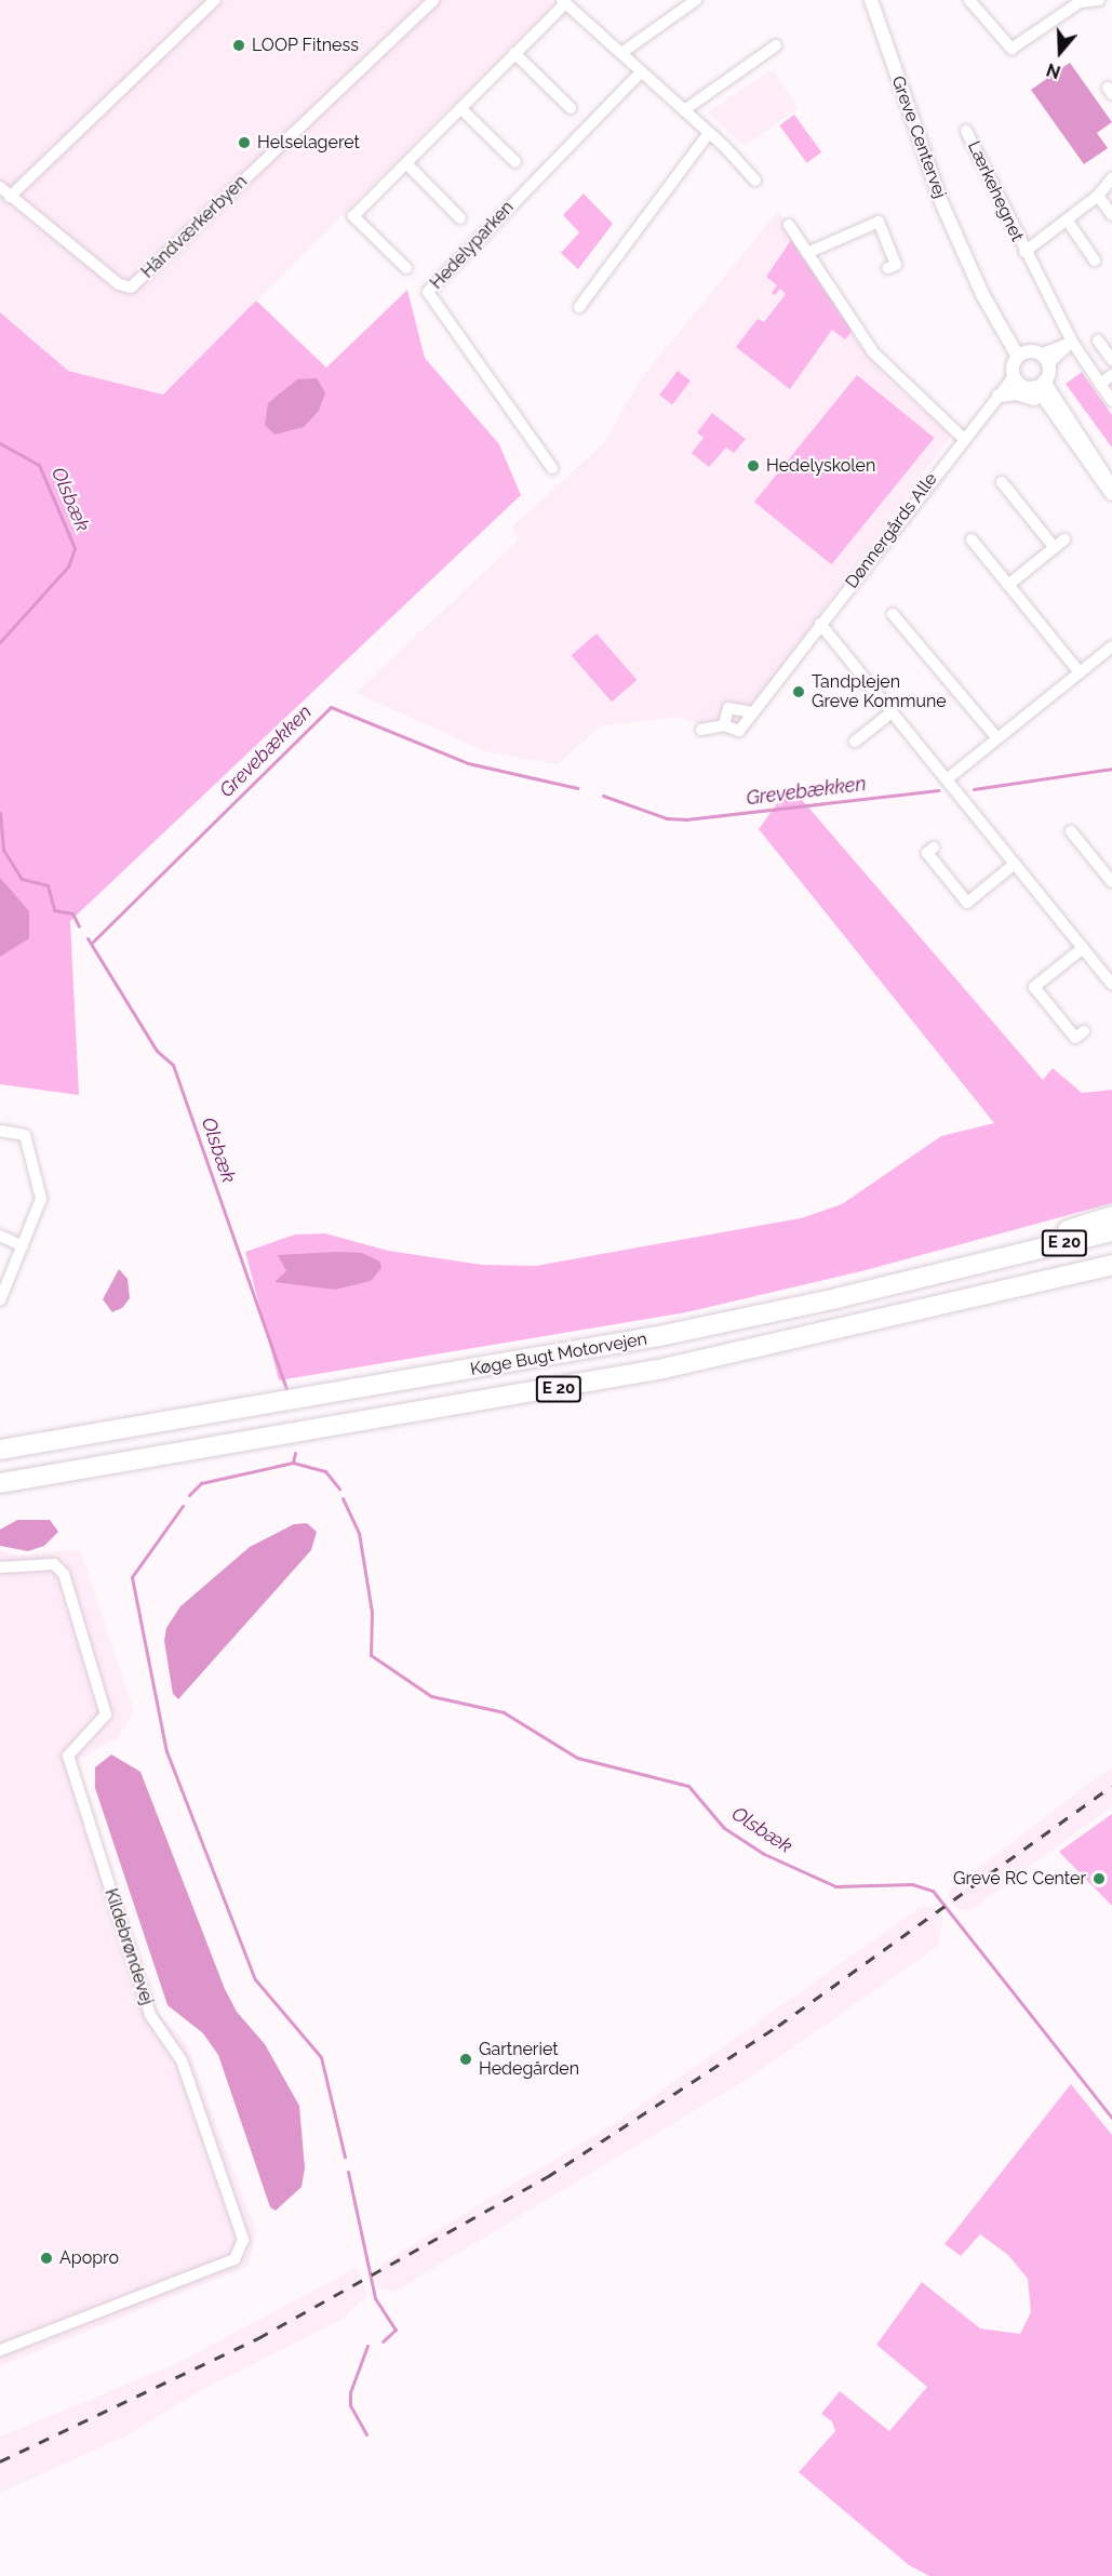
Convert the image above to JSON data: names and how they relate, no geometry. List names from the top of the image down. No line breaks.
{"streets":{"highway":["E 20","Køge Bugt Motorvejen"],"street":["Greve Centervej","Lærkehegnet","Håndværkerbyen","Hedelyparken","Dønnergårds Alle","Kildebrøndevej"]},"water":["Olsbæk","Grevebækken"],"places":["LOOP Fitness","Helselageret","Hedelyskolen","Tandplejen Greve Kommune","Greve RC Center","Gartneriet Hedegården","Apopro"],"north":"bottom"}
